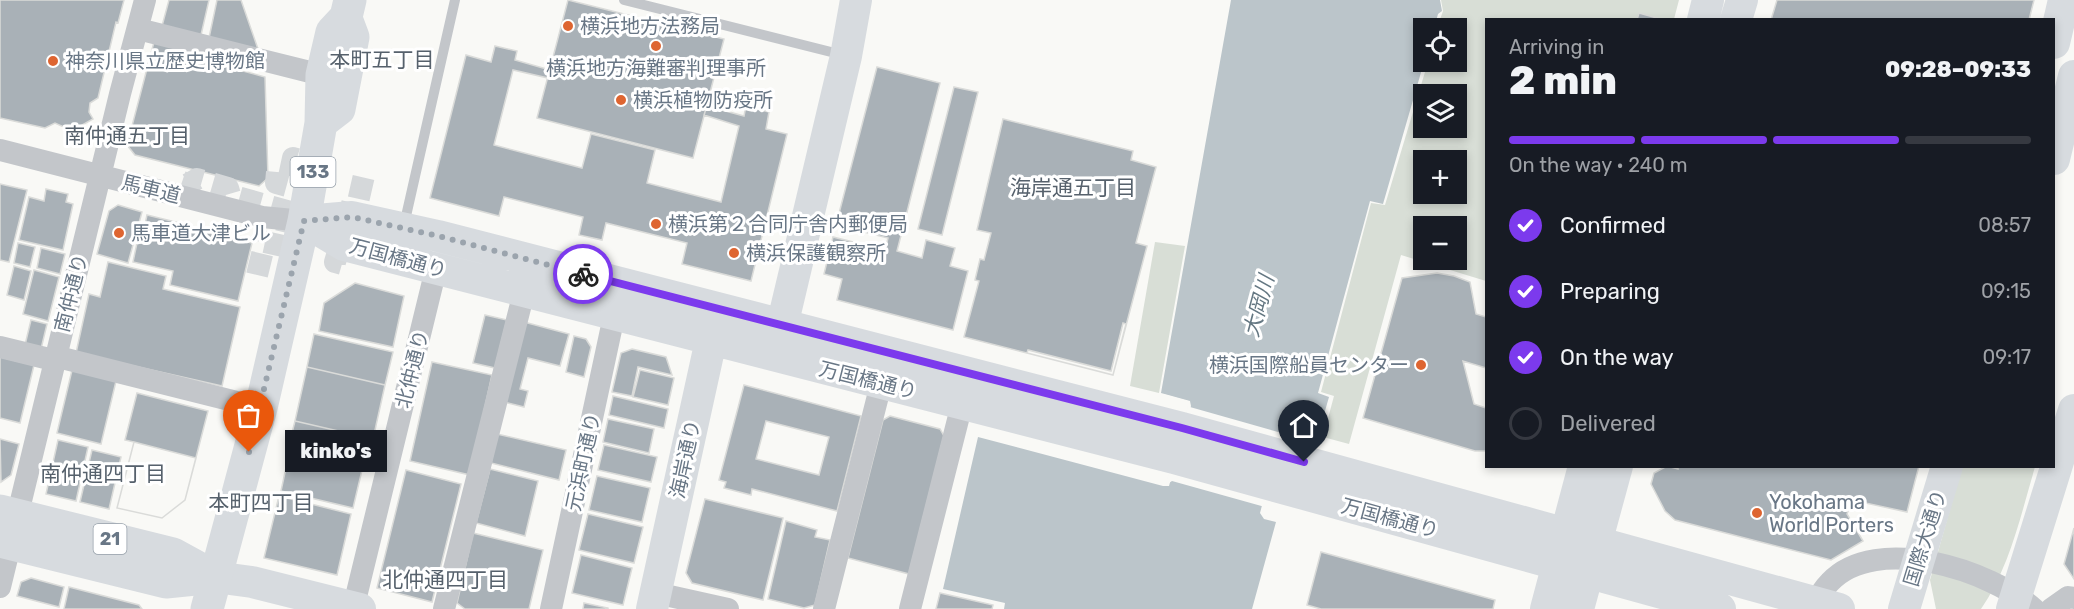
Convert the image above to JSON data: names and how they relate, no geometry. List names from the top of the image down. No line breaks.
{"streets":{"main road":["133","21"],"street":["馬車道","万国橋通り","南仲通り","北仲通り","海岸通り","元浜町通り","国際大通り"]},"crossings":[["133","馬車道"],["133","万国橋通り"],["133","21"],["馬車道","万国橋通り"],["馬車道","南仲通り"],["万国橋通り","北仲通り"],["万国橋通り","海岸通り"],["万国橋通り","元浜町通り"],["南仲通り","21"]],"districts":["本町五丁目","南仲通五丁目","海岸通五丁目","南仲通四丁目","本町四丁目","北仲通四丁目"],"water":["大岡川"],"places":["横浜地方法務局","横浜地方海難審判理事所","神奈川県立歴史博物館","横浜植物防疫所","横浜第２合同庁舎内郵便局","馬車道大津ビル","横浜保護観察所","横浜国際船員センター","kinko's","Yokohama World Porters"],"page":{"map_buttons":["+","−"],"heading":["2 min","Arriving in","09:28–09:33"],"bar":"On the way · 240 m","list":[["Confirmed","08:57"],["Preparing","09:15"],["On the way","09:17"],"Delivered"],"bubble":"kinko's"}}
